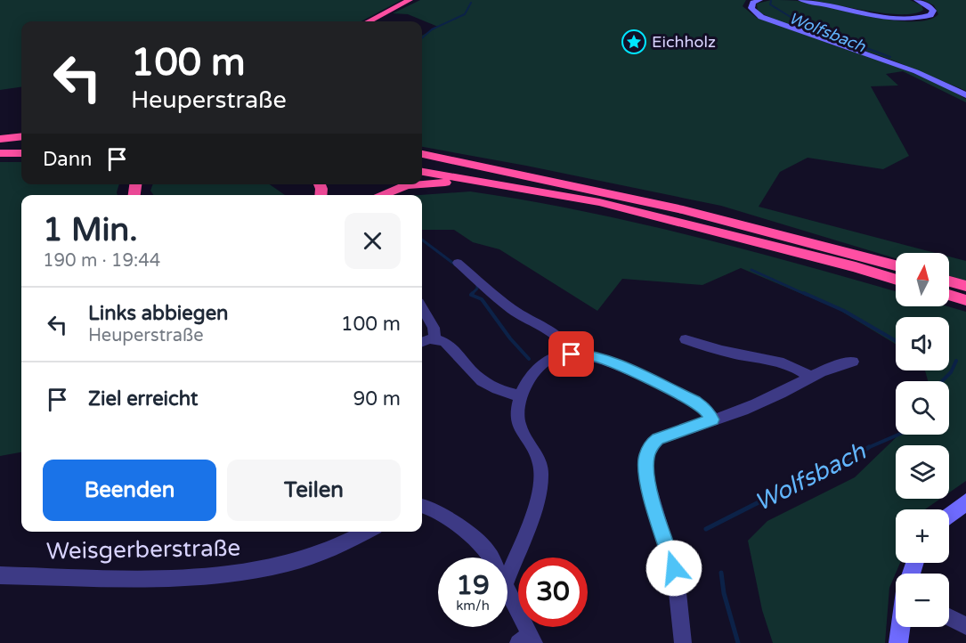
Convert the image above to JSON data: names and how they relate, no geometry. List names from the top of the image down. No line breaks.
{"streets":{"street":["Weisgerberstraße"]},"water":["Wolfsbach"],"places":{"place":["Eichholz"]},"north":"top","page":{"turn":["100 m","Heuperstraße"],"then":"Dann","heading":["1 Min.","190 m · 19:44"],"map_buttons":["+","−"],"list":[{"name":"Links abbiegen","note":"Heuperstraße","value":"100 m"},{"name":"Ziel erreicht","value":"90 m"}],"buttons":["Beenden","Teilen"],"speed":"19 km/h","limit":"30"}}
